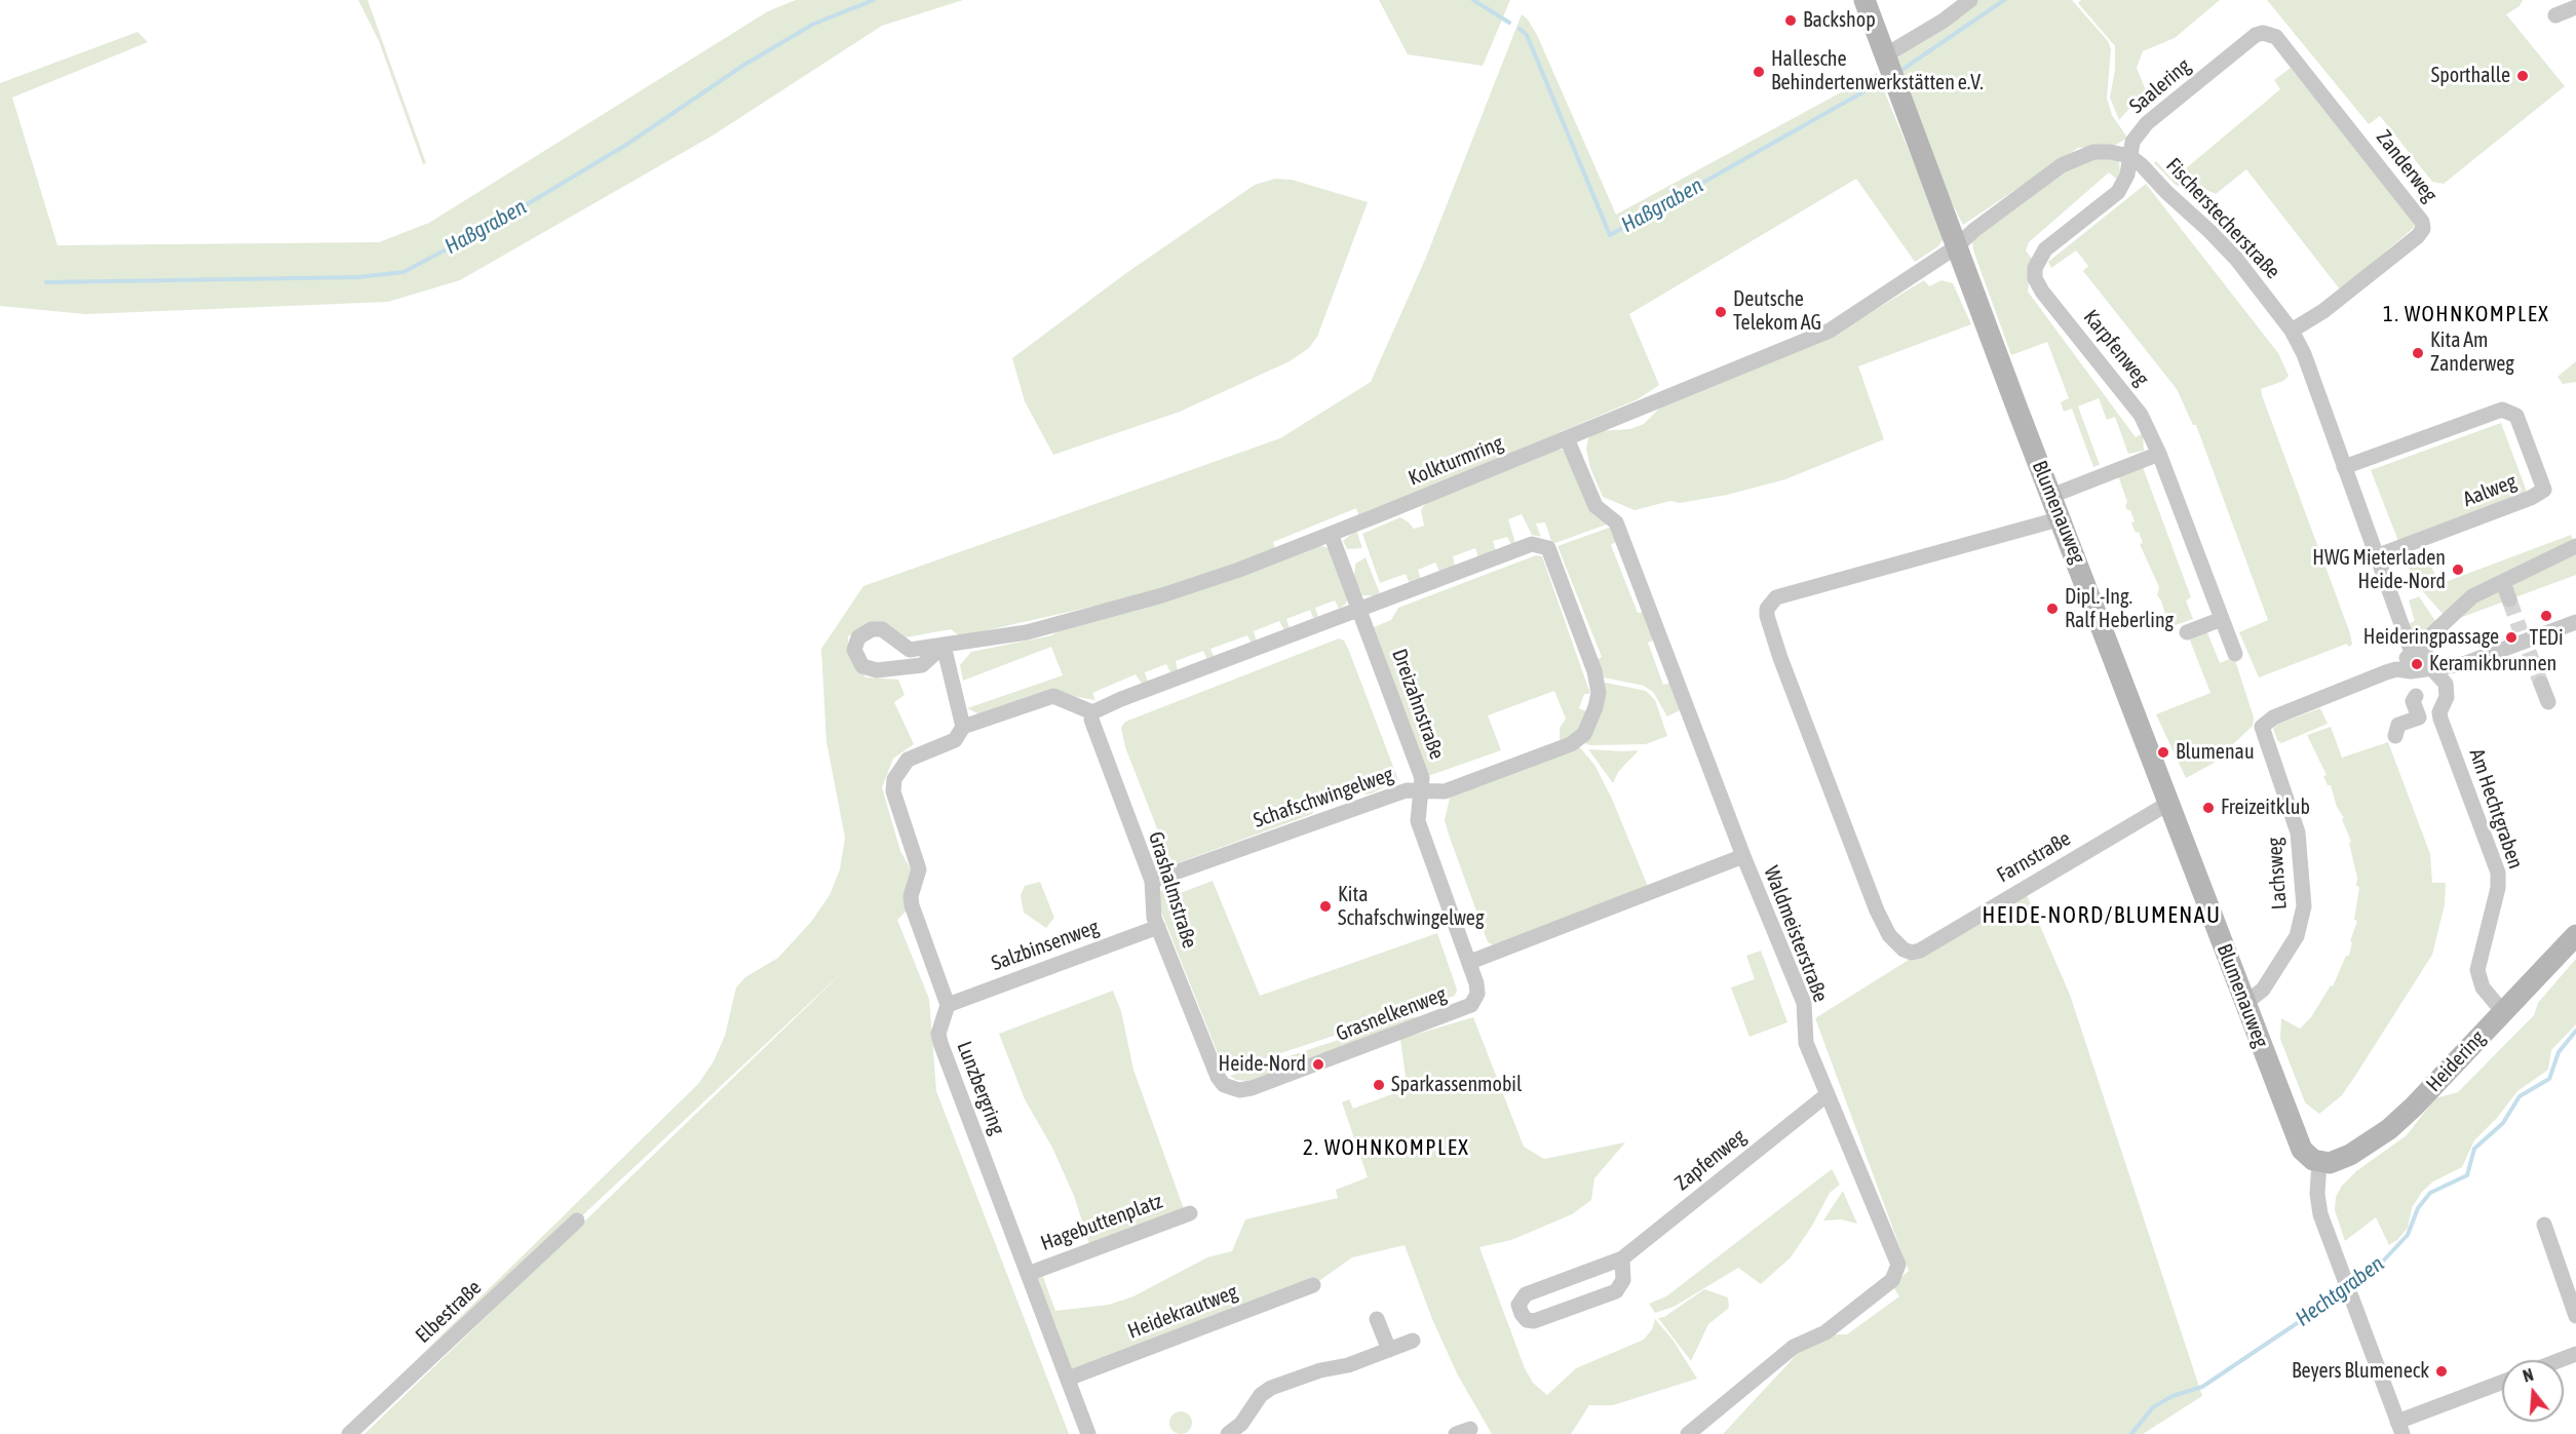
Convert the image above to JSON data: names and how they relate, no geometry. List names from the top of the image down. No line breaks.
{"streets":{"street":["Saalering","Zanderweg","Fischerstecherstraße","Karpfenweg","Kolkturmring","Aalweg","Blumenauweg","Dreizahnstraße","Schafschwingelweg","Am Hechtgraben","Farnstraße","Lachsweg","Grashalmstraße","Waldmeisterstraße","Salzbinsenweg","Grasnelkenweg","Heidering","Lunzbergring","Zapfenweg","Hagebuttenplatz","Elbestraße","Heidekrautweg"]},"crossings":[["Saalering","Zanderweg"],["Saalering","Fischerstecherstraße"],["Saalering","Karpfenweg"],["Zanderweg","Fischerstecherstraße"],["Fischerstecherstraße","Aalweg"],["Kolkturmring","Blumenauweg"],["Kolkturmring","Dreizahnstraße"],["Kolkturmring","Waldmeisterstraße"],["Blumenauweg","Farnstraße"],["Blumenauweg","Lachsweg"],["Blumenauweg","Heidering"],["Dreizahnstraße","Schafschwingelweg"],["Dreizahnstraße","Grasnelkenweg"],["Schafschwingelweg","Grashalmstraße"],["Am Hechtgraben","Heidering"],["Grashalmstraße","Salzbinsenweg"],["Grashalmstraße","Grasnelkenweg"],["Waldmeisterstraße","Zapfenweg"],["Salzbinsenweg","Lunzbergring"],["Lunzbergring","Hagebuttenplatz"],["Lunzbergring","Heidekrautweg"]],"districts":["1. WOHNKOMPLEX","HEIDE-NORD/BLUMENAU","2. WOHNKOMPLEX"],"water":["Haßgraben","Hechtgraben"],"places":["Backshop","Hallesche Behindertenwerkstätten e.V.","Sporthalle","Deutsche Telekom AG","Kita Am Zanderweg","HWG Mieterladen Heide-Nord","Dipl.-Ing. Ralf Heberling","TEDi","Heideringpassage","Keramikbrunnen","Blumenau","Freizeitklub","Kita Schafschwingelweg","Heide-Nord","Sparkassenmobil","Beyers Blumeneck"],"north":"top"}
